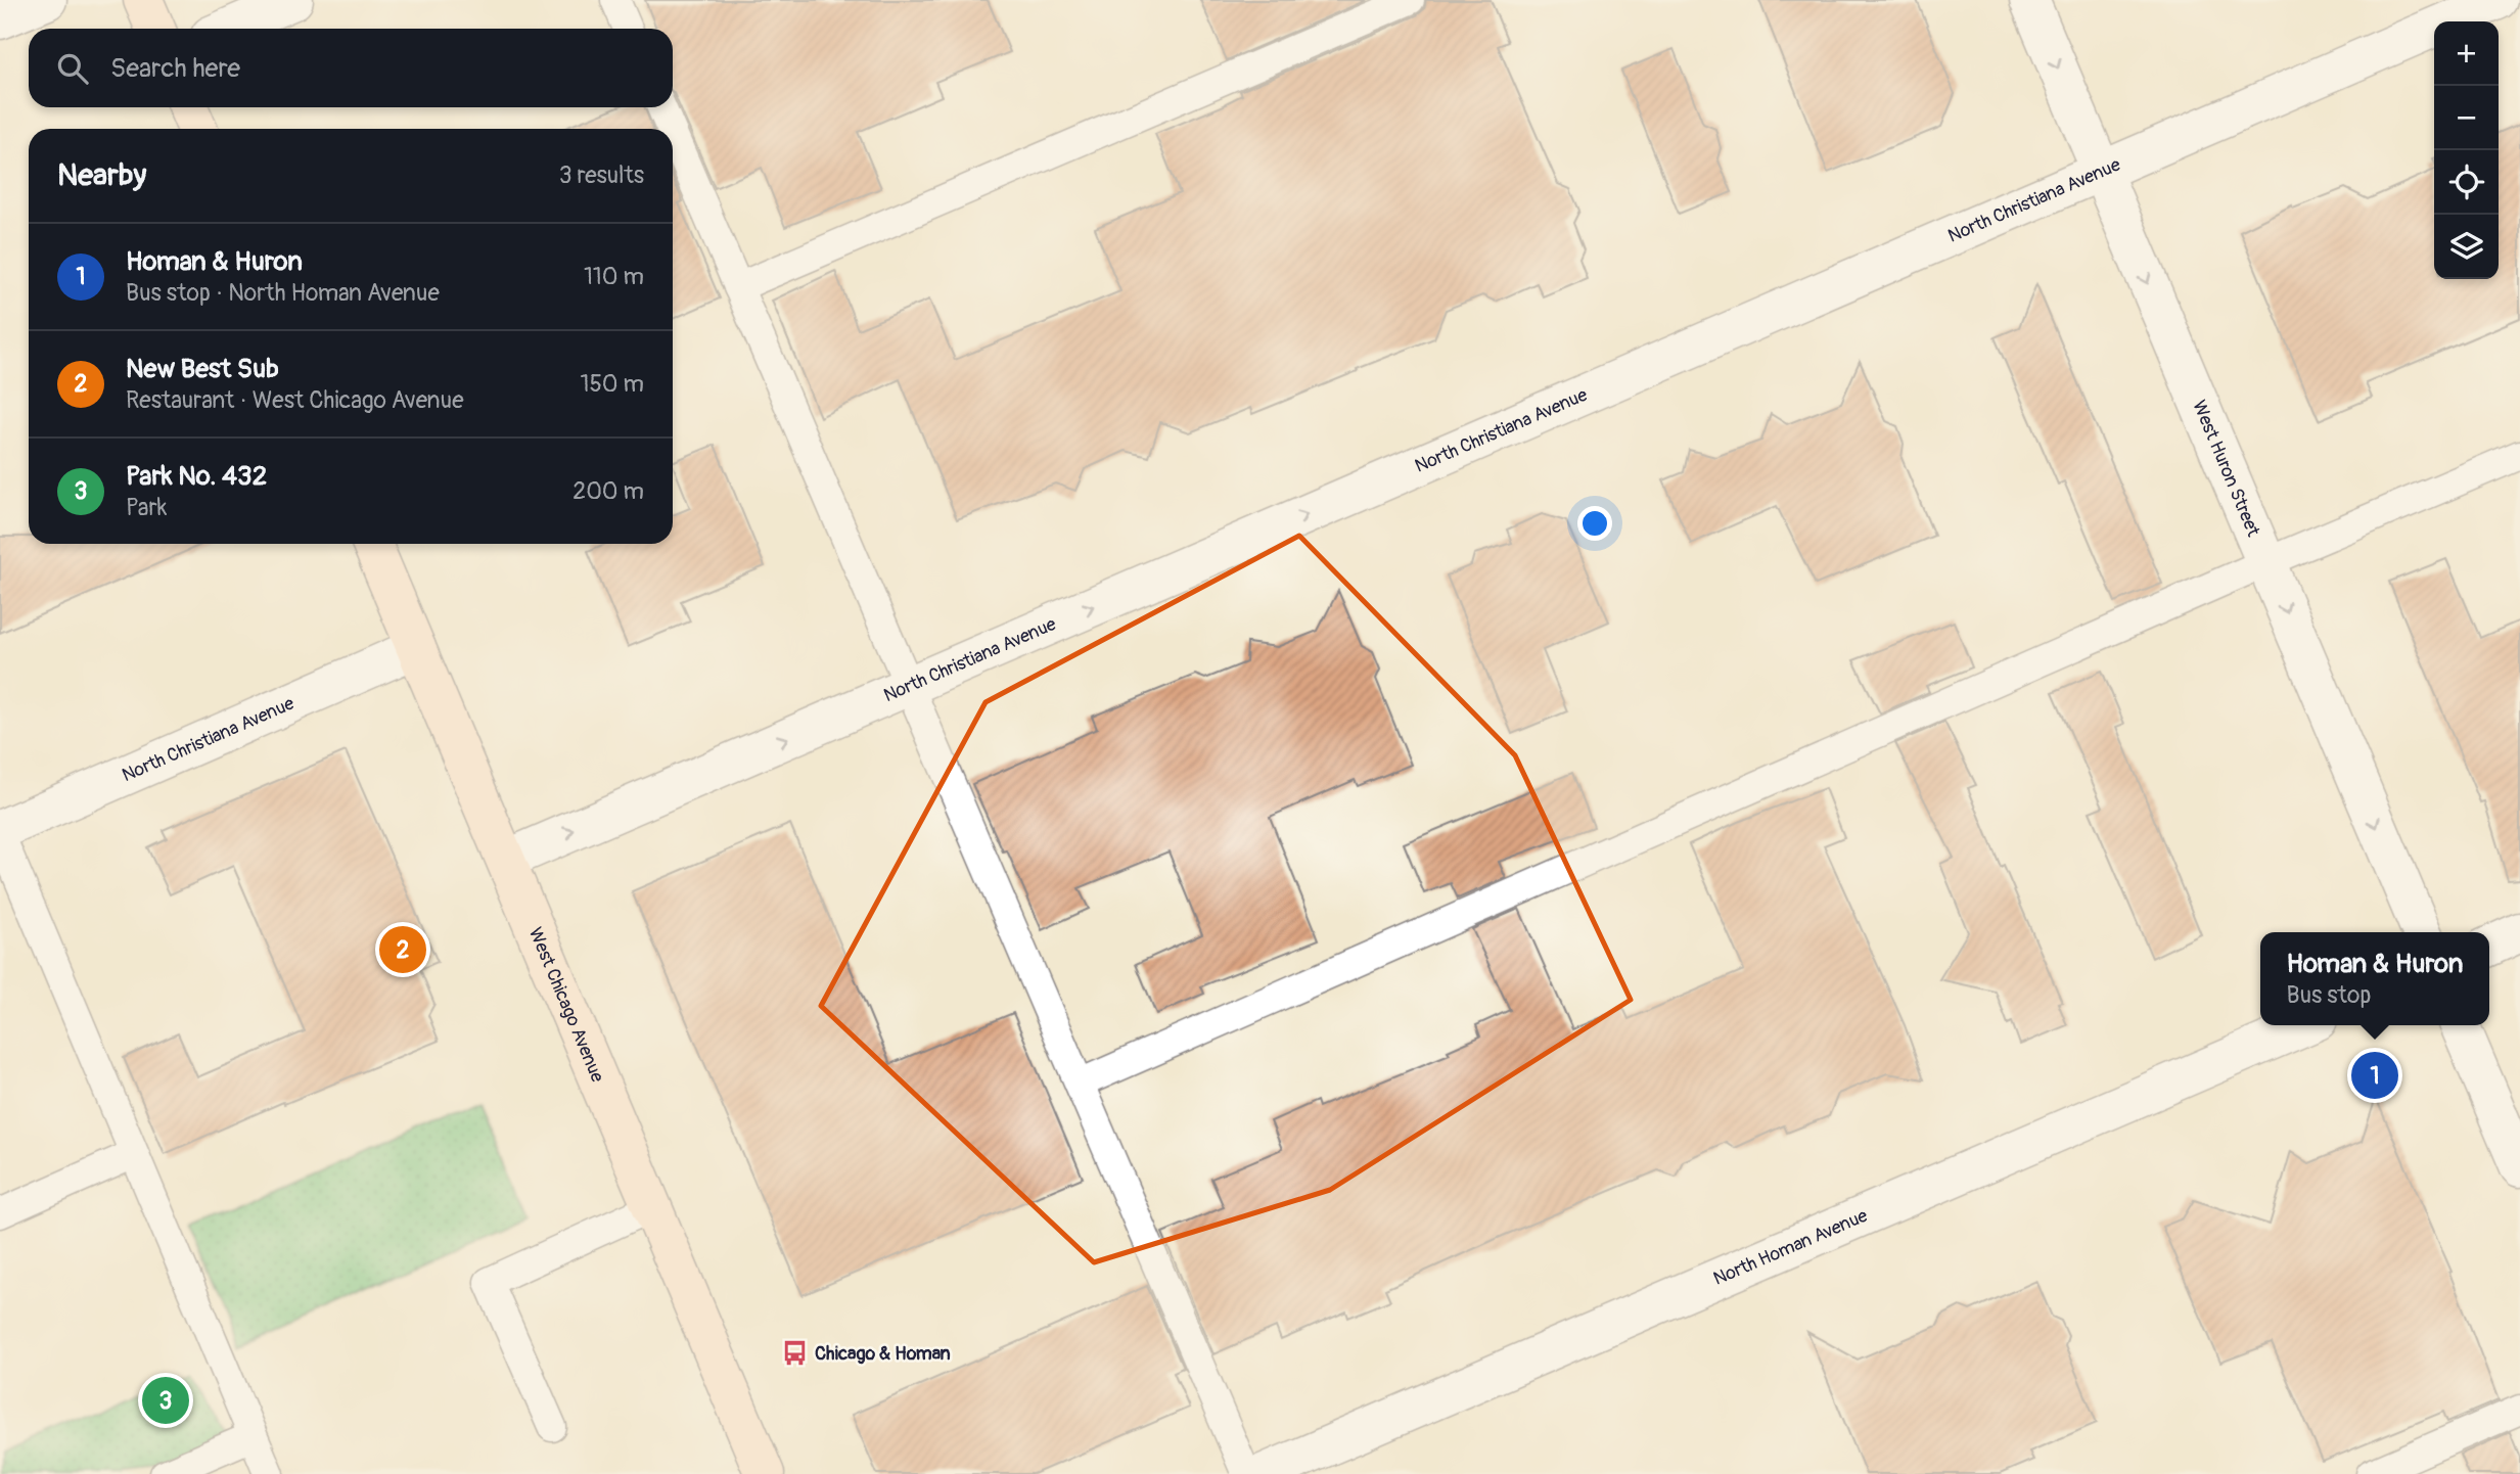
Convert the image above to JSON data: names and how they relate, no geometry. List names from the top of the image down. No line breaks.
{"streets":{"main road":["West Chicago Avenue"],"street":["North Christiana Avenue","West Huron Street","North Homan Avenue"]},"crossings":[["North Christiana Avenue","West Huron Street"],["North Christiana Avenue","West Chicago Avenue"]],"one_way":["North Christiana Avenue","West Huron Street"],"places":{"bus stop":["Chicago & Homan"]},"page":{"map_buttons":["+","−"],"search":"Search here","heading":["Nearby","3 results"],"list":[{"mark":"1","name":"Homan & Huron","note":"Bus stop · North Homan Avenue","value":"110 m"},{"mark":"2","name":"New Best Sub","note":"Restaurant · West Chicago Avenue","value":"150 m"},{"mark":"3","name":"Park No. 432","note":"Park","value":"200 m"}],"pins":["2","1","3"],"popup":["Homan & Huron","Bus stop"]}}
